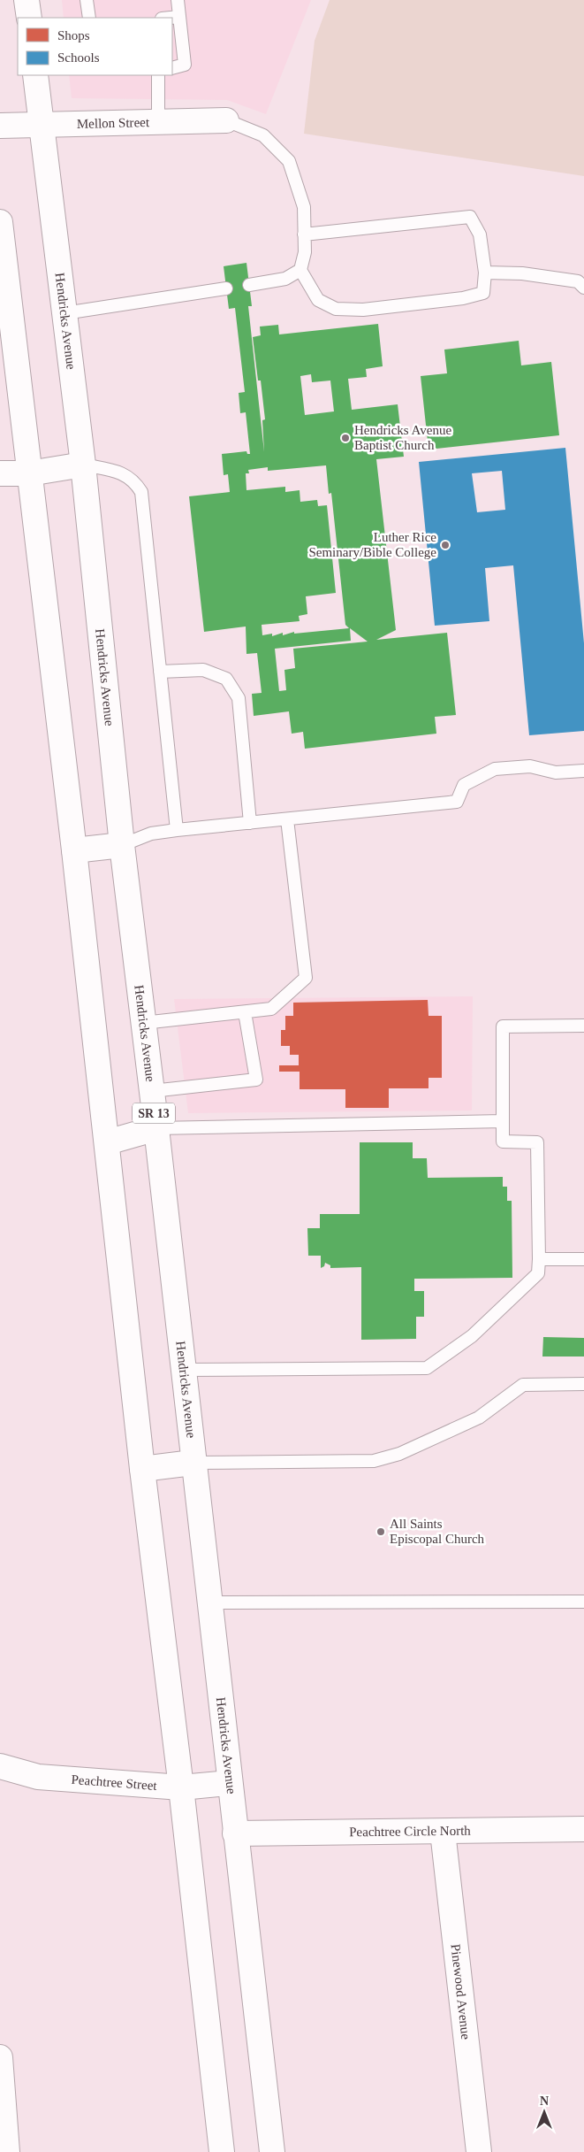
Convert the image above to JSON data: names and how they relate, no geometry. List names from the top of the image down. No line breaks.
{"streets":{"main road":["Mellon Street","Hendricks Avenue","SR 13","Peachtree Street","Peachtree Circle North","Pinewood Avenue"]},"crossings":[["Mellon Street","Hendricks Avenue"],["Hendricks Avenue","Peachtree Street"],["Hendricks Avenue","Peachtree Circle North"],["Peachtree Circle North","Pinewood Avenue"]],"places":["Hendricks Avenue Baptist Church","Luther Rice Seminary/Bible College","All Saints Episcopal Church"],"legend":["Shops","Schools"],"north":"top"}
